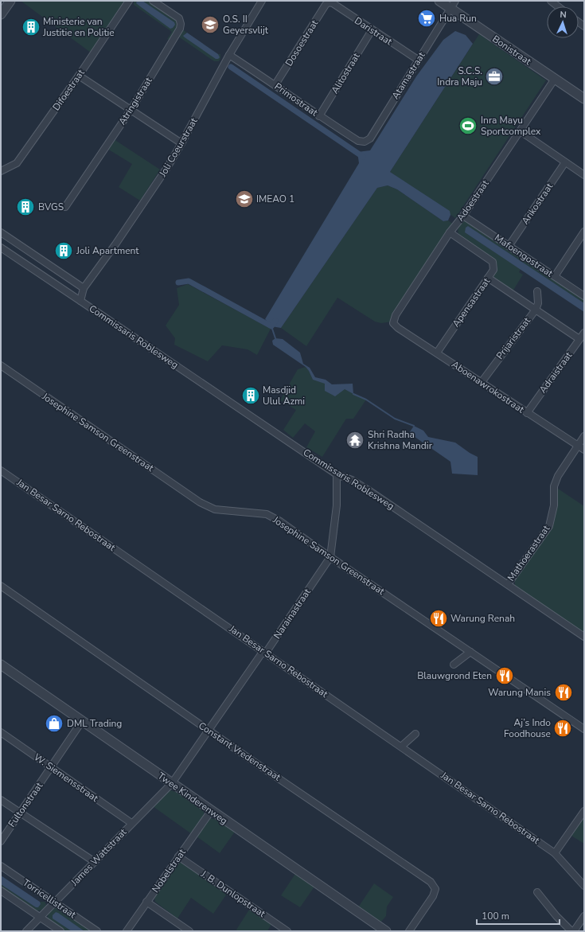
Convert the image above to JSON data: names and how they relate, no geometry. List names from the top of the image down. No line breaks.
{"streets":{"street":["Daristraat","Dosoestraat","Bonistraat","Alitostraat","Atamastraat","Difoestraat","Primostraat","Atringistraat","Joli Coeurstraat","Adoestraat","Arikostraat","Mafoengostraat","Apensastraat","Commissaris Roblesweg","Prijaristraat","Adraistraat","Aboenawrokostraat","Josephine Samson Greenstraat","Jan Besar Sarno Rebostraat","Mathoerastraat","Narainastraat","Constant Vredenstraat","W. Siemensstraat","Twee Kinderenweg","Fultonstraat","James Wattstraat","Nobelstraat","J. B. Dunlopstraat","Torricellistraat"]},"crossings":[["Daristraat","Dosoestraat"],["Daristraat","Alitostraat"],["Daristraat","Atamastraat"],["Dosoestraat","Primostraat"],["Bonistraat","Atamastraat"],["Bonistraat","Adoestraat"],["Alitostraat","Primostraat"],["Atamastraat","Primostraat"],["Primostraat","Joli Coeurstraat"],["Joli Coeurstraat","Commissaris Roblesweg"],["Adoestraat","Mafoengostraat"],["Adoestraat","Apensastraat"],["Adoestraat","Aboenawrokostraat"],["Arikostraat","Mafoengostraat"],["Apensastraat","Aboenawrokostraat"],["Commissaris Roblesweg","Mathoerastraat"],["Commissaris Roblesweg","Narainastraat"],["Prijaristraat","Aboenawrokostraat"],["Adraistraat","Aboenawrokostraat"],["Aboenawrokostraat","Mathoerastraat"],["Josephine Samson Greenstraat","Narainastraat"],["Jan Besar Sarno Rebostraat","Narainastraat"],["Narainastraat","Constant Vredenstraat"],["Narainastraat","Twee Kinderenweg"],["Narainastraat","James Wattstraat"],["W. Siemensstraat","Fultonstraat"],["W. Siemensstraat","James Wattstraat"],["Twee Kinderenweg","Fultonstraat"],["Twee Kinderenweg","James Wattstraat"],["Twee Kinderenweg","Nobelstraat"],["James Wattstraat","Torricellistraat"],["Nobelstraat","J. B. Dunlopstraat"]],"places":{"supermarket":["Hua Run"],"school or university":["O.S. II Geyersvlijt","IMEAO 1"],"building":["Ministerie van Justitie en Politie","BVGS","Joli Apartment","Masdjid Ulul Azmi"],"office":["S.C.S. Indra Maju"],"sports":["Inra Mayu Sportcomplex"],"temple":["Shri Radha Krishna Mandir"],"restaurant":["Warung Renah","Blauwgrond Eten","Warung Manis","Aj’s Indo Foodhouse"],"shop":["DML Trading"]},"scale_bar":"100 m","north":"top"}
